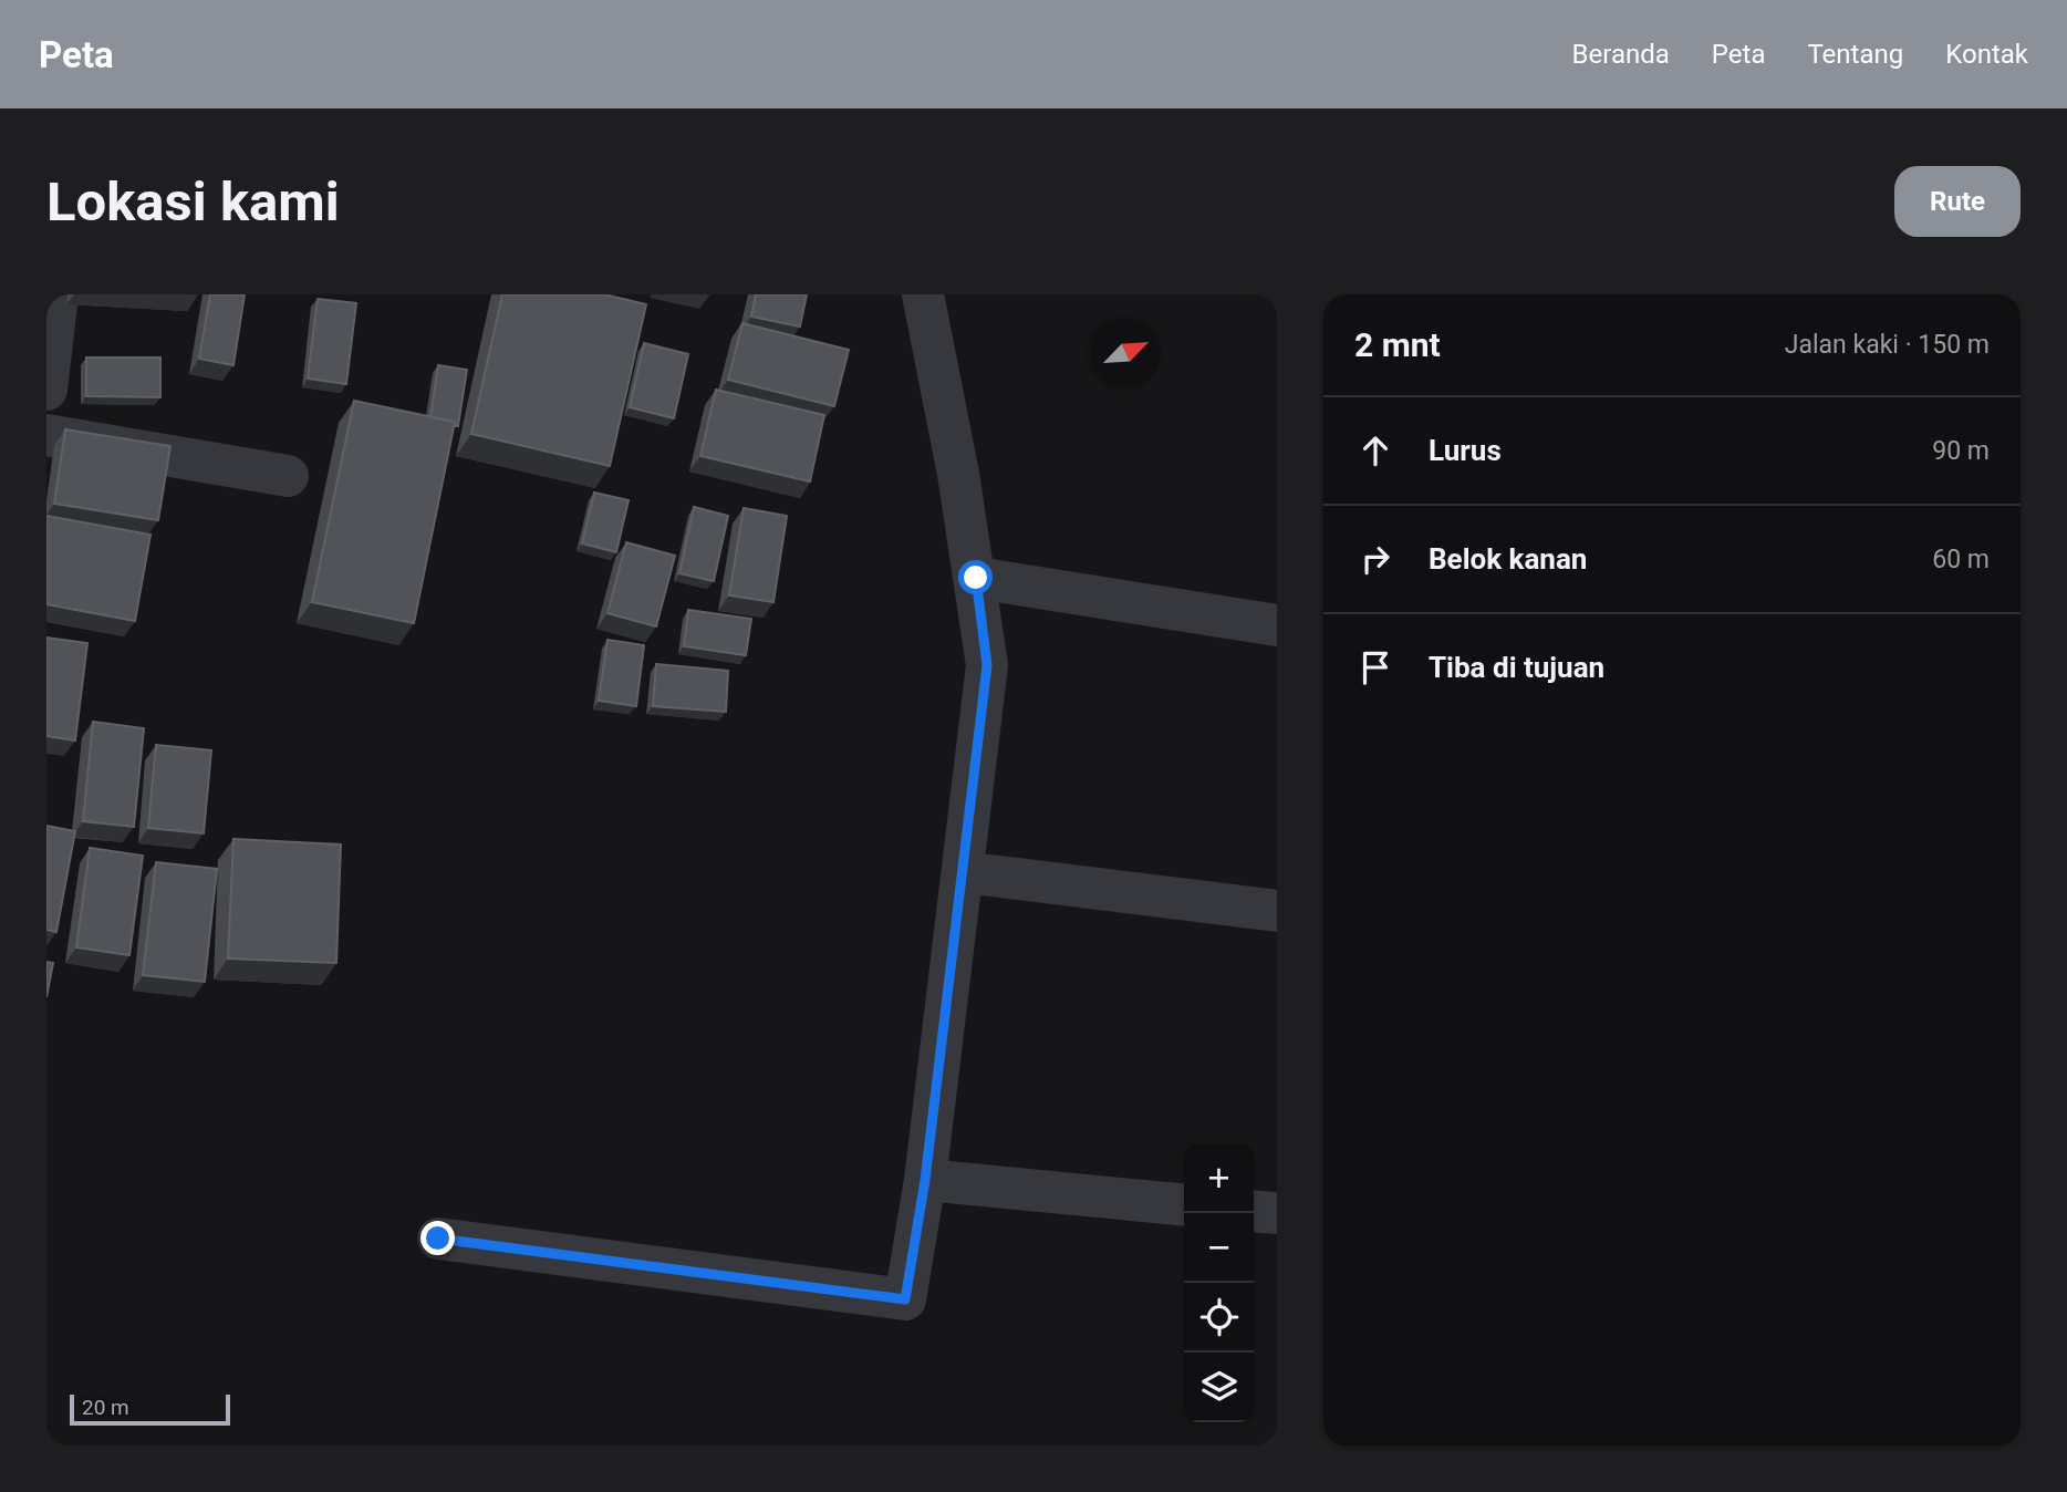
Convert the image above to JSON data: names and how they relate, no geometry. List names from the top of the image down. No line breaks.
{"scale_bar":"20 m","north":"top right","page":{"header":"Peta","nav":["Beranda","Peta","Tentang","Kontak"],"buttons":"Rute","title":"Lokasi kami","heading":["2 mnt","Jalan kaki · 150 m"],"list":[["Lurus","90 m"],["Belok kanan","60 m"],"Tiba di tujuan"],"map_buttons":["+","−"],"scale":"20 m"}}
